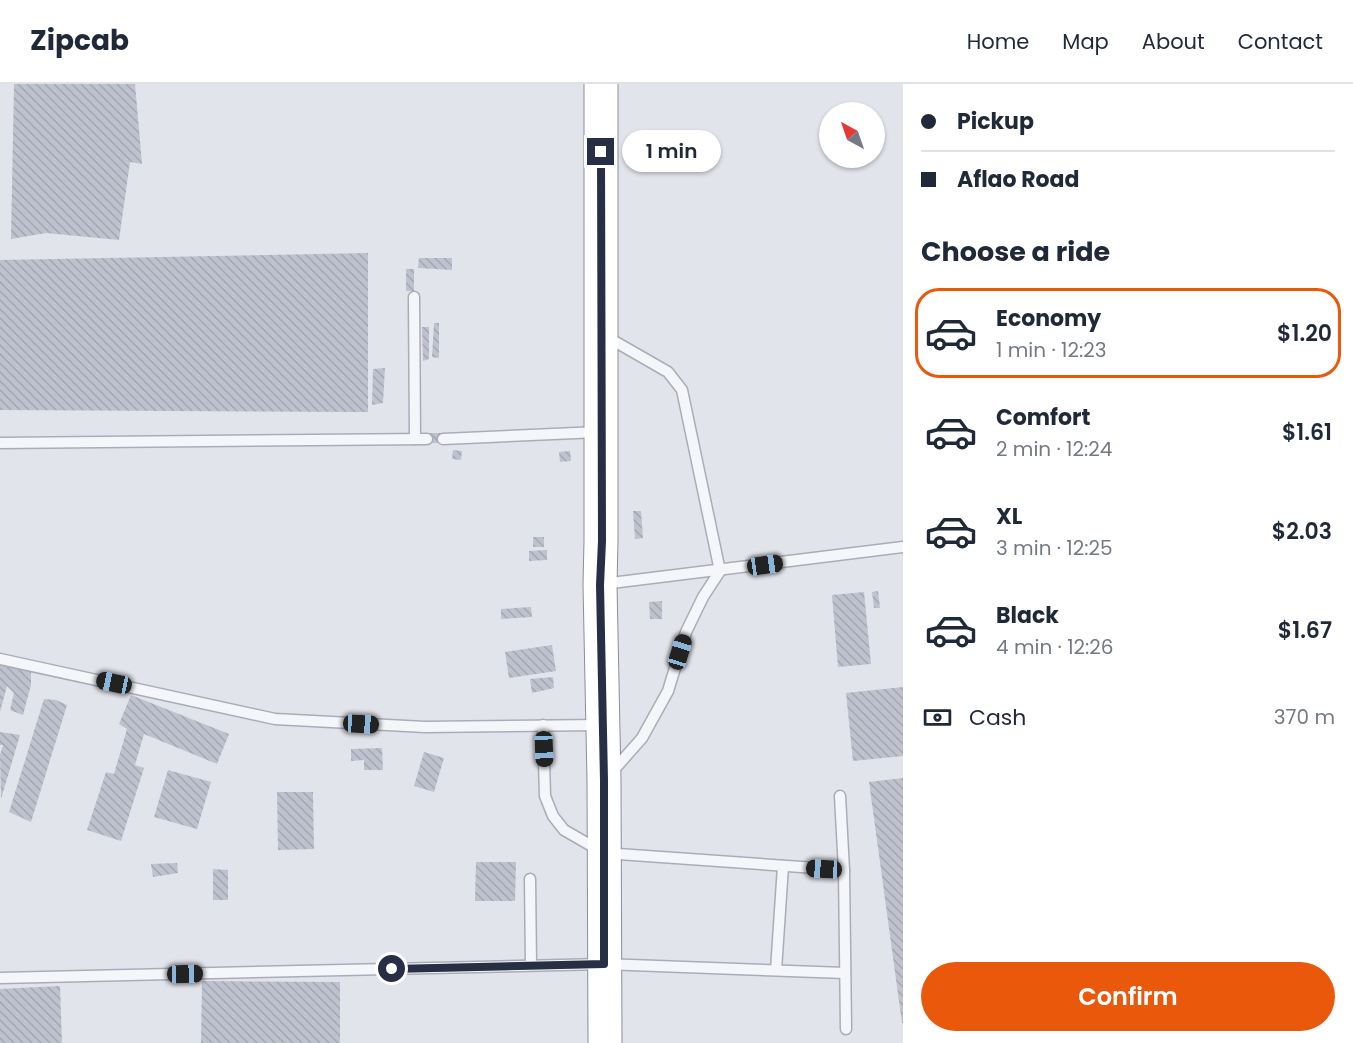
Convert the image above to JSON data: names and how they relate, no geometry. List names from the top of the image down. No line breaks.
{"north":"top left","page":{"header":"Zipcab","nav":["Home","Map","About","Contact"],"banner":["Pickup","Aflao Road"],"bubble":"1 min","heading":"Choose a ride","list":[{"name":"Economy","note":"1 min · 12:23","value":"$1.20"},{"name":"Comfort","note":"2 min · 12:24","value":"$1.61"},{"name":"XL","note":"3 min · 12:25","value":"$2.03"},{"name":"Black","note":"4 min · 12:26","value":"$1.67"}],"pay":["Cash","370 m"],"buttons":"Confirm"}}
